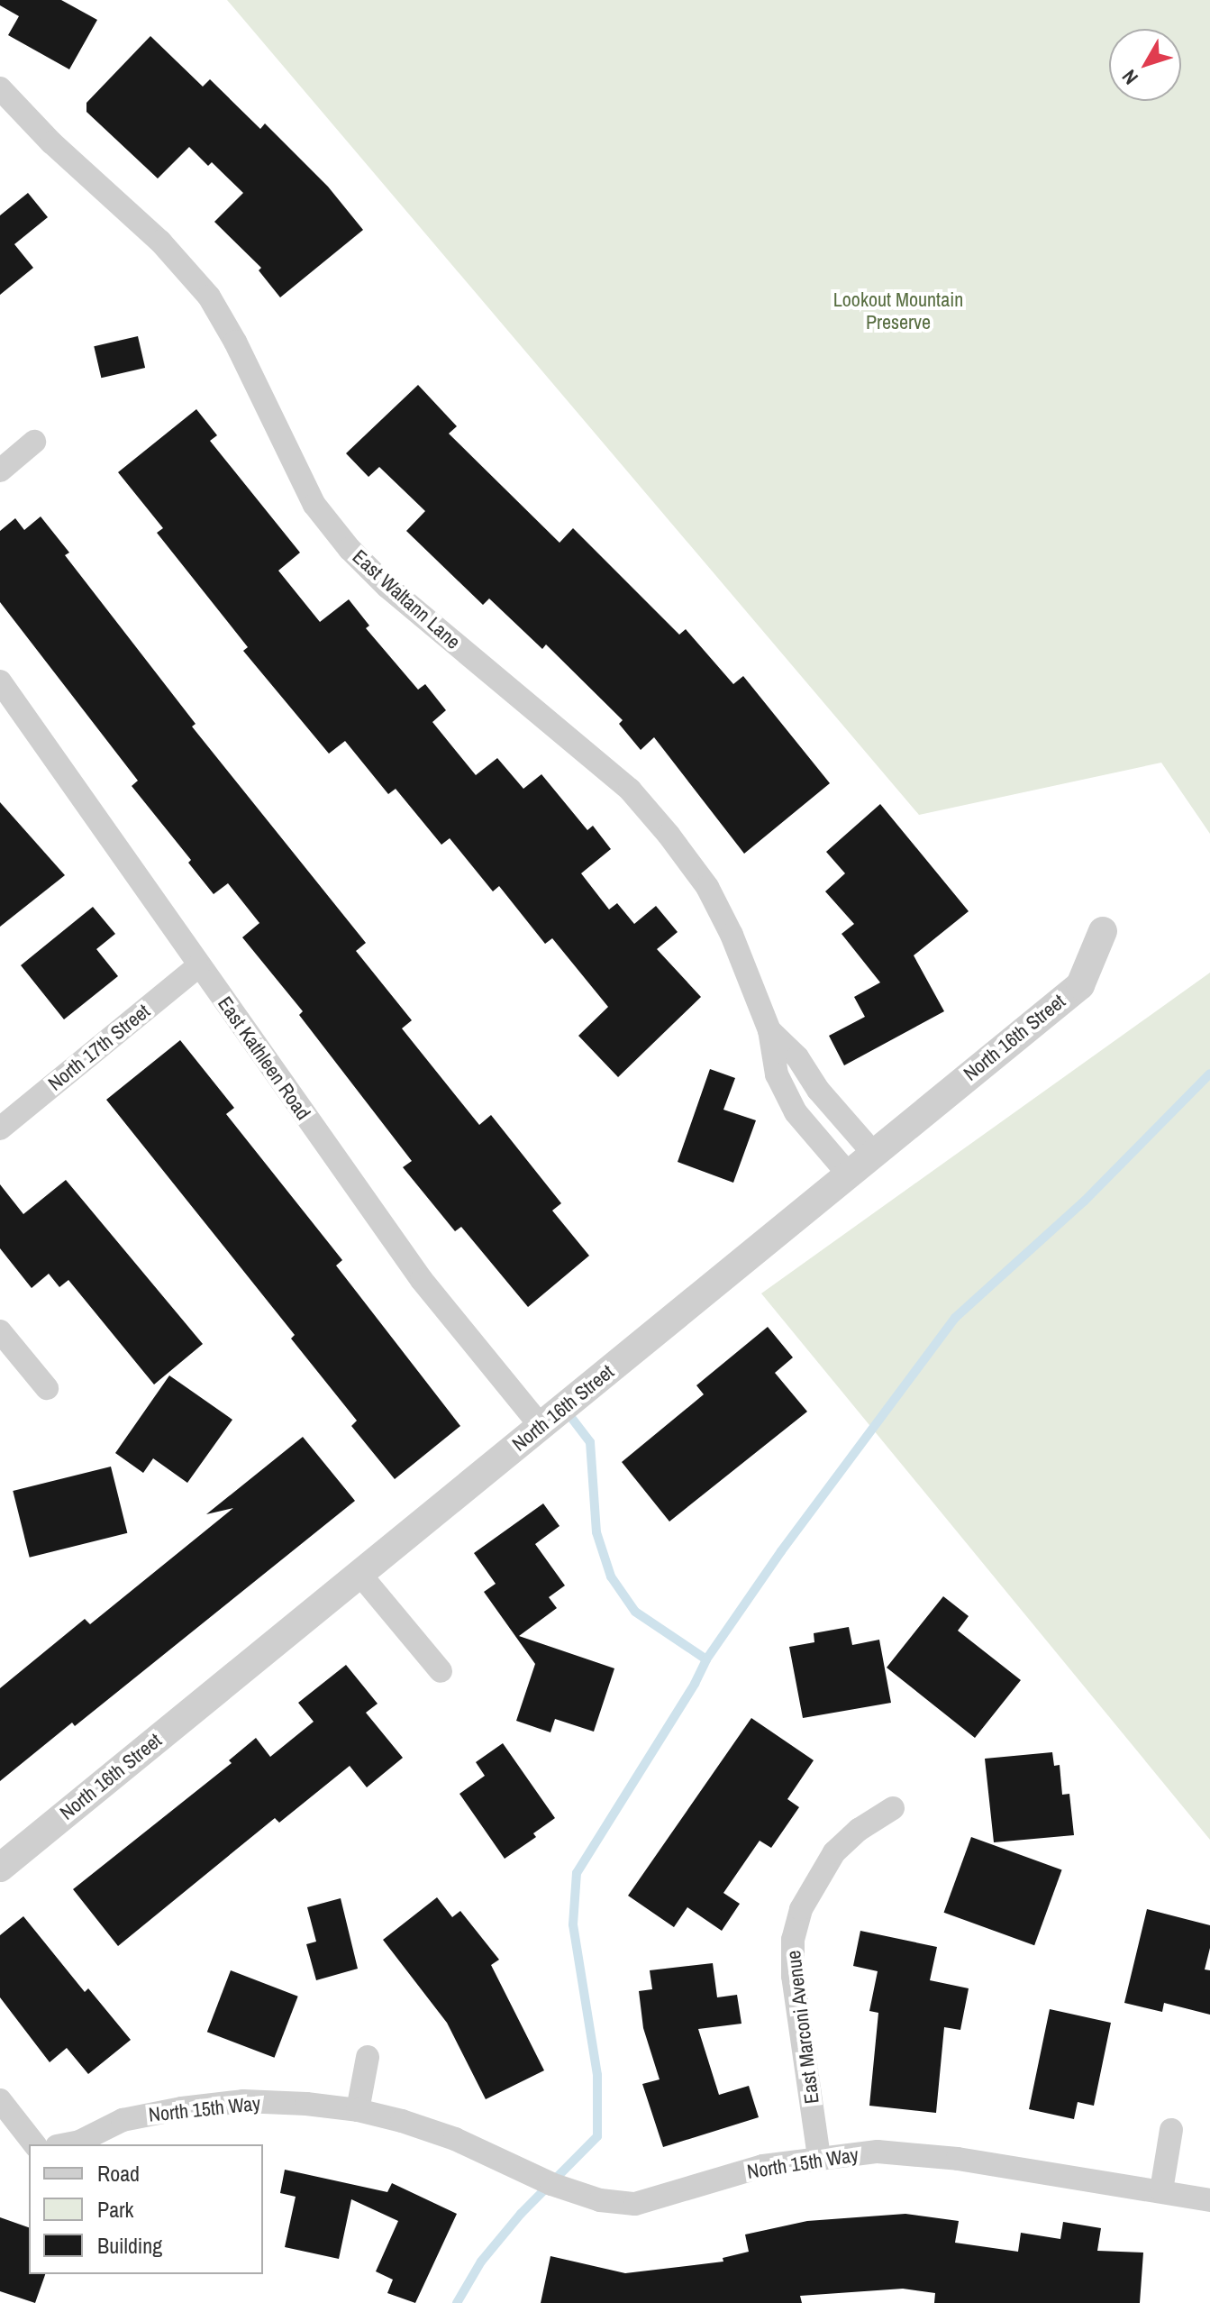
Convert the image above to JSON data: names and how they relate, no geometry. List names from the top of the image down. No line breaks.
{"streets":{"street":["East Waltann Lane","North 16th Street","North 17th Street","East Kathleen Road","East Marconi Avenue","North 15th Way"]},"crossings":[["East Waltann Lane","North 16th Street"],["North 16th Street","East Kathleen Road"],["North 17th Street","East Kathleen Road"],["East Marconi Avenue","North 15th Way"]],"parks":["Lookout Mountain Preserve"],"legend":["Road","Park","Building"],"north":"bottom left"}
